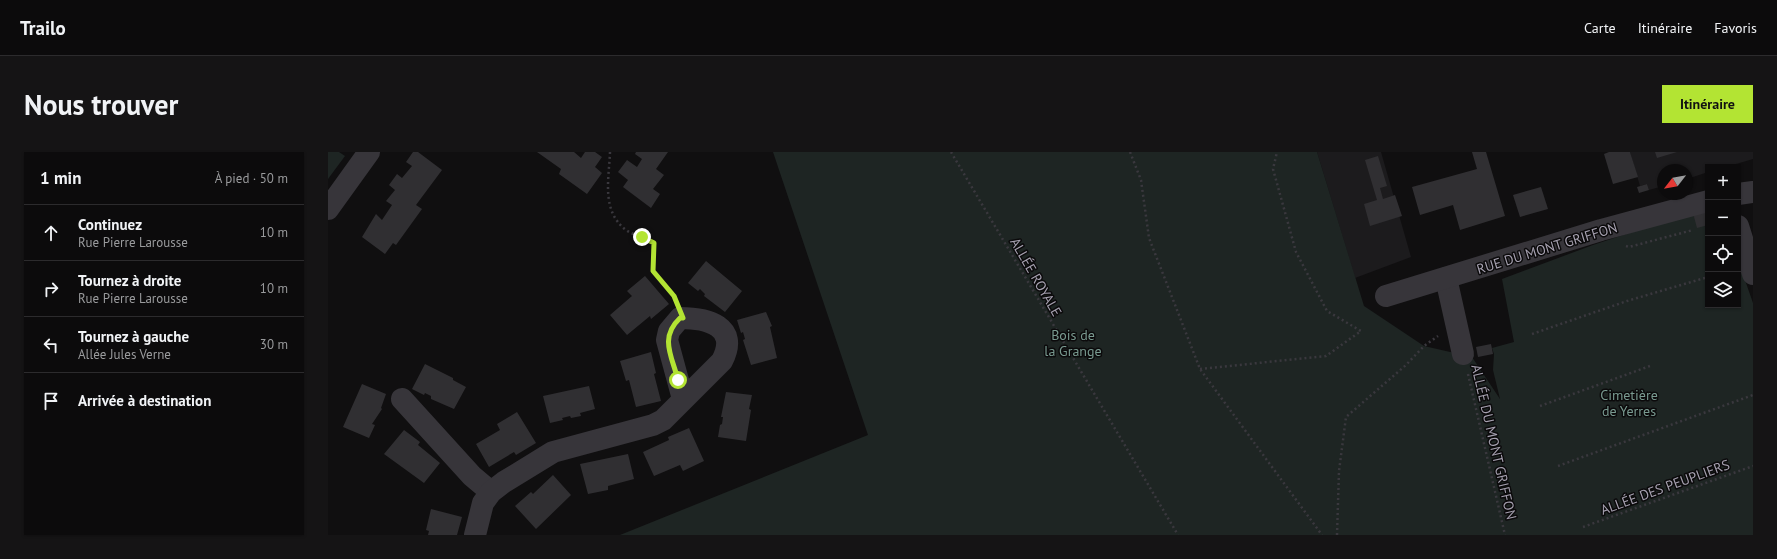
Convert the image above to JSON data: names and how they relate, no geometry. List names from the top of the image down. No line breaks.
{"streets":{"street":["RUE DU MONT GRIFFON"],"path":["ALLÉE ROYALE","ALLÉE DU MONT GRIFFON","ALLÉE DES PEUPLIERS"]},"parks":["Bois de la Grange","Cimetière de Yerres"],"north":"bottom left","page":{"header":"Trailo","nav":["Carte","Itinéraire","Favoris"],"buttons":"Itinéraire","title":"Nous trouver","heading":["1 min","À pied · 50 m"],"map_buttons":["+","−"],"list":[["Continuez","Rue Pierre Larousse","10 m"],["Tournez à droite","Rue Pierre Larousse","10 m"],["Tournez à gauche","Allée Jules Verne","30 m"],"Arrivée à destination"]}}
